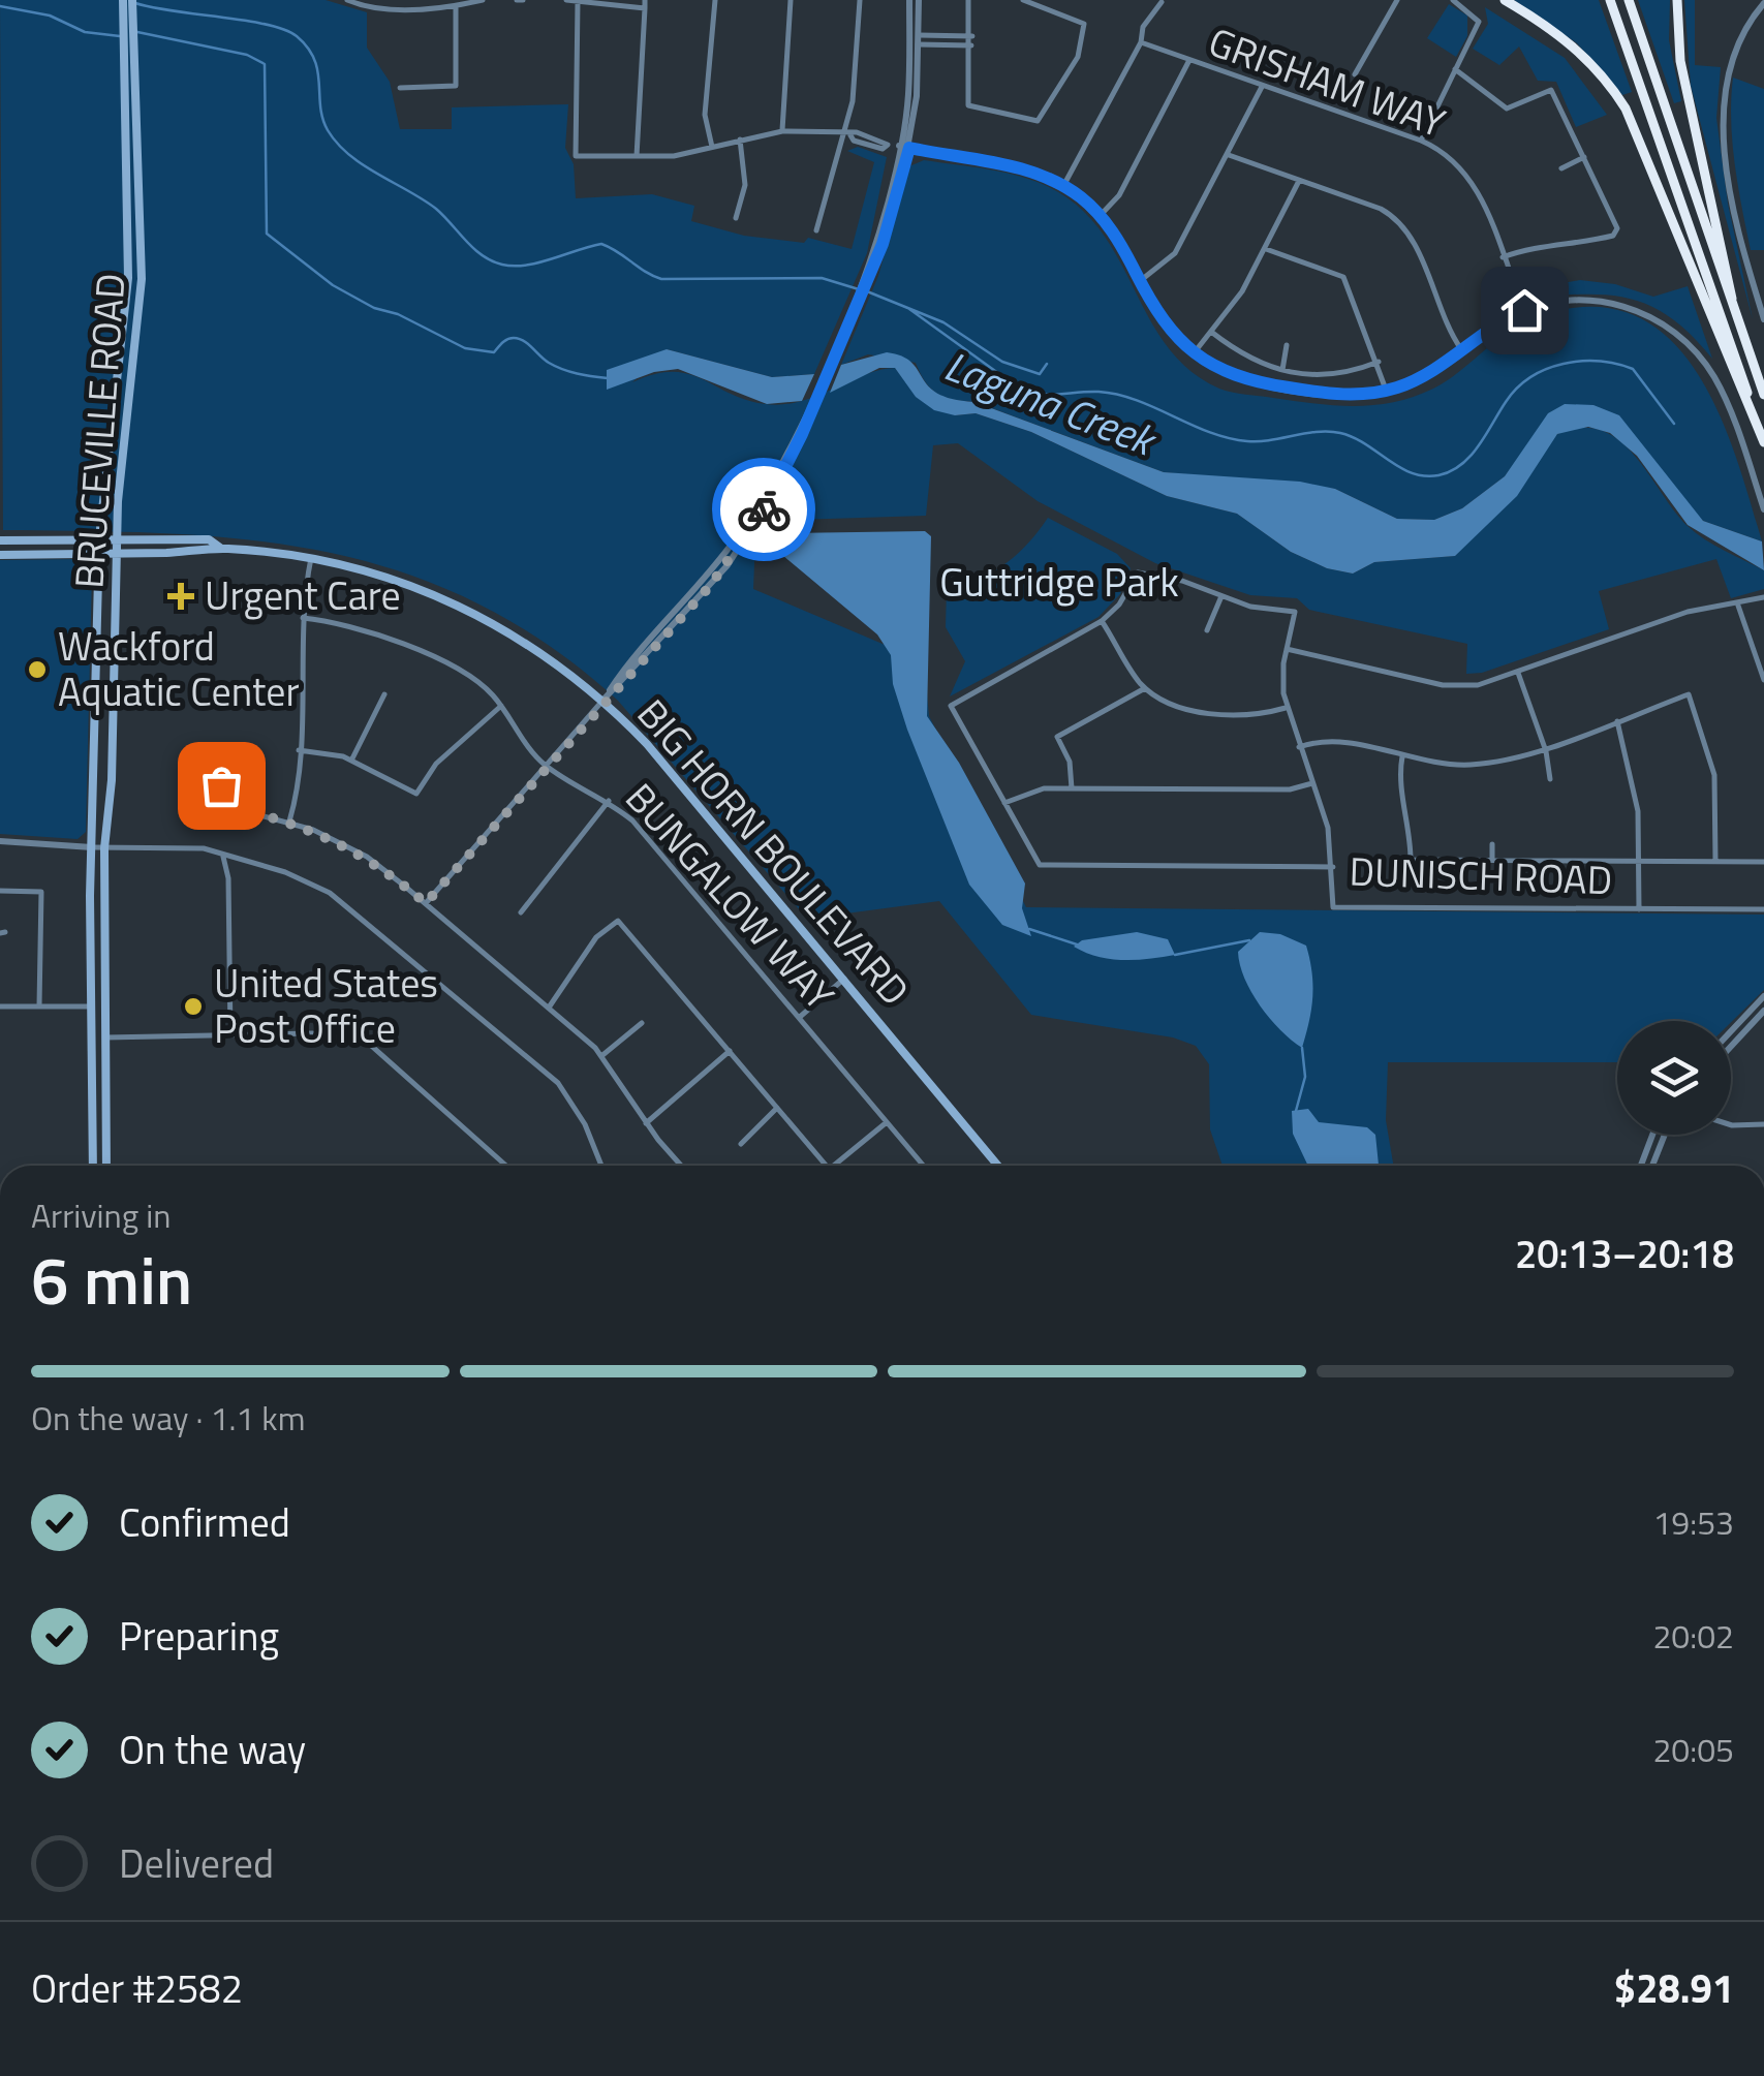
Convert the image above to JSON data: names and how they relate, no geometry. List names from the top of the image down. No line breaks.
{"streets":{"main road":["BRUCEVILLE ROAD","BIG HORN BOULEVARD"],"street":["GRISHAM WAY","DUNISCH ROAD","BUNGALOW WAY"]},"crossings":[["BRUCEVILLE ROAD","BIG HORN BOULEVARD"]],"water":["Laguna Creek"],"parks":["Guttridge Park"],"places":{"health":["Urgent Care"],"other":["Wackford Aquatic Center","United States Post Office"]},"page":{"heading":["6 min","Arriving in","20:13–20:18"],"panel":["Order #2582","$28.91"],"bar":"On the way · 1.1 km","list":[["Confirmed","19:53"],["Preparing","20:02"],["On the way","20:05"],"Delivered"]}}
